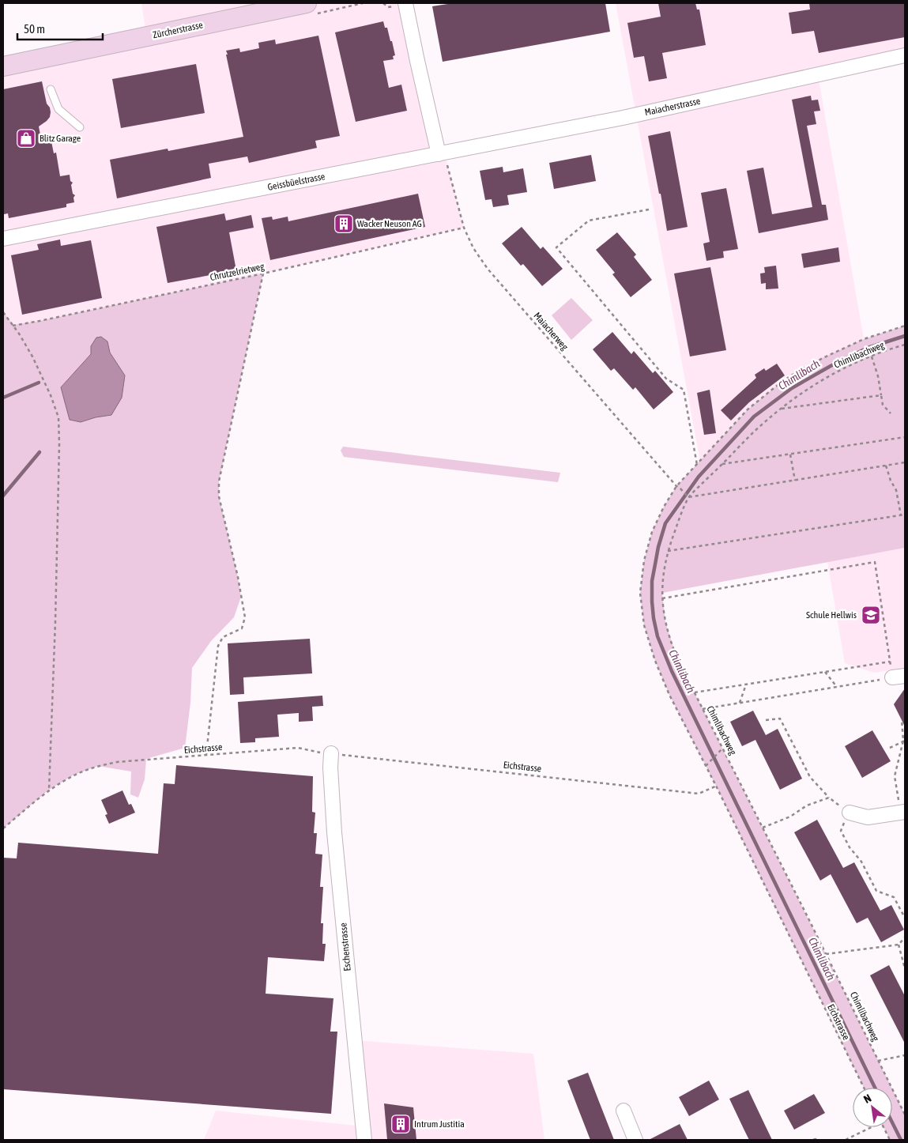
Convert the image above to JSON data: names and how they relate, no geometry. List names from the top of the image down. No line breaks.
{"streets":{"main road":["Zürcherstrasse"],"street":["Maiacherstrasse","Geissbüelstrasse","Eschenstrasse"],"path":["Chrutzelrietweg","Maiacherweg","Chimlibachweg","Eichstrasse"]},"crossings":[["Maiacherstrasse","Geissbüelstrasse"],["Maiacherstrasse","Maiacherweg"],["Geissbüelstrasse","Maiacherweg"],["Chrutzelrietweg","Maiacherweg"],["Eichstrasse","Eschenstrasse"]],"water":["Chimlibach"],"places":{"shop":["Blitz Garage"],"building":["Wacker Neuson AG","Intrum Justitia"],"school or university":["Schule Hellwis"]},"scale_bar":"50 m","north":"top left"}
